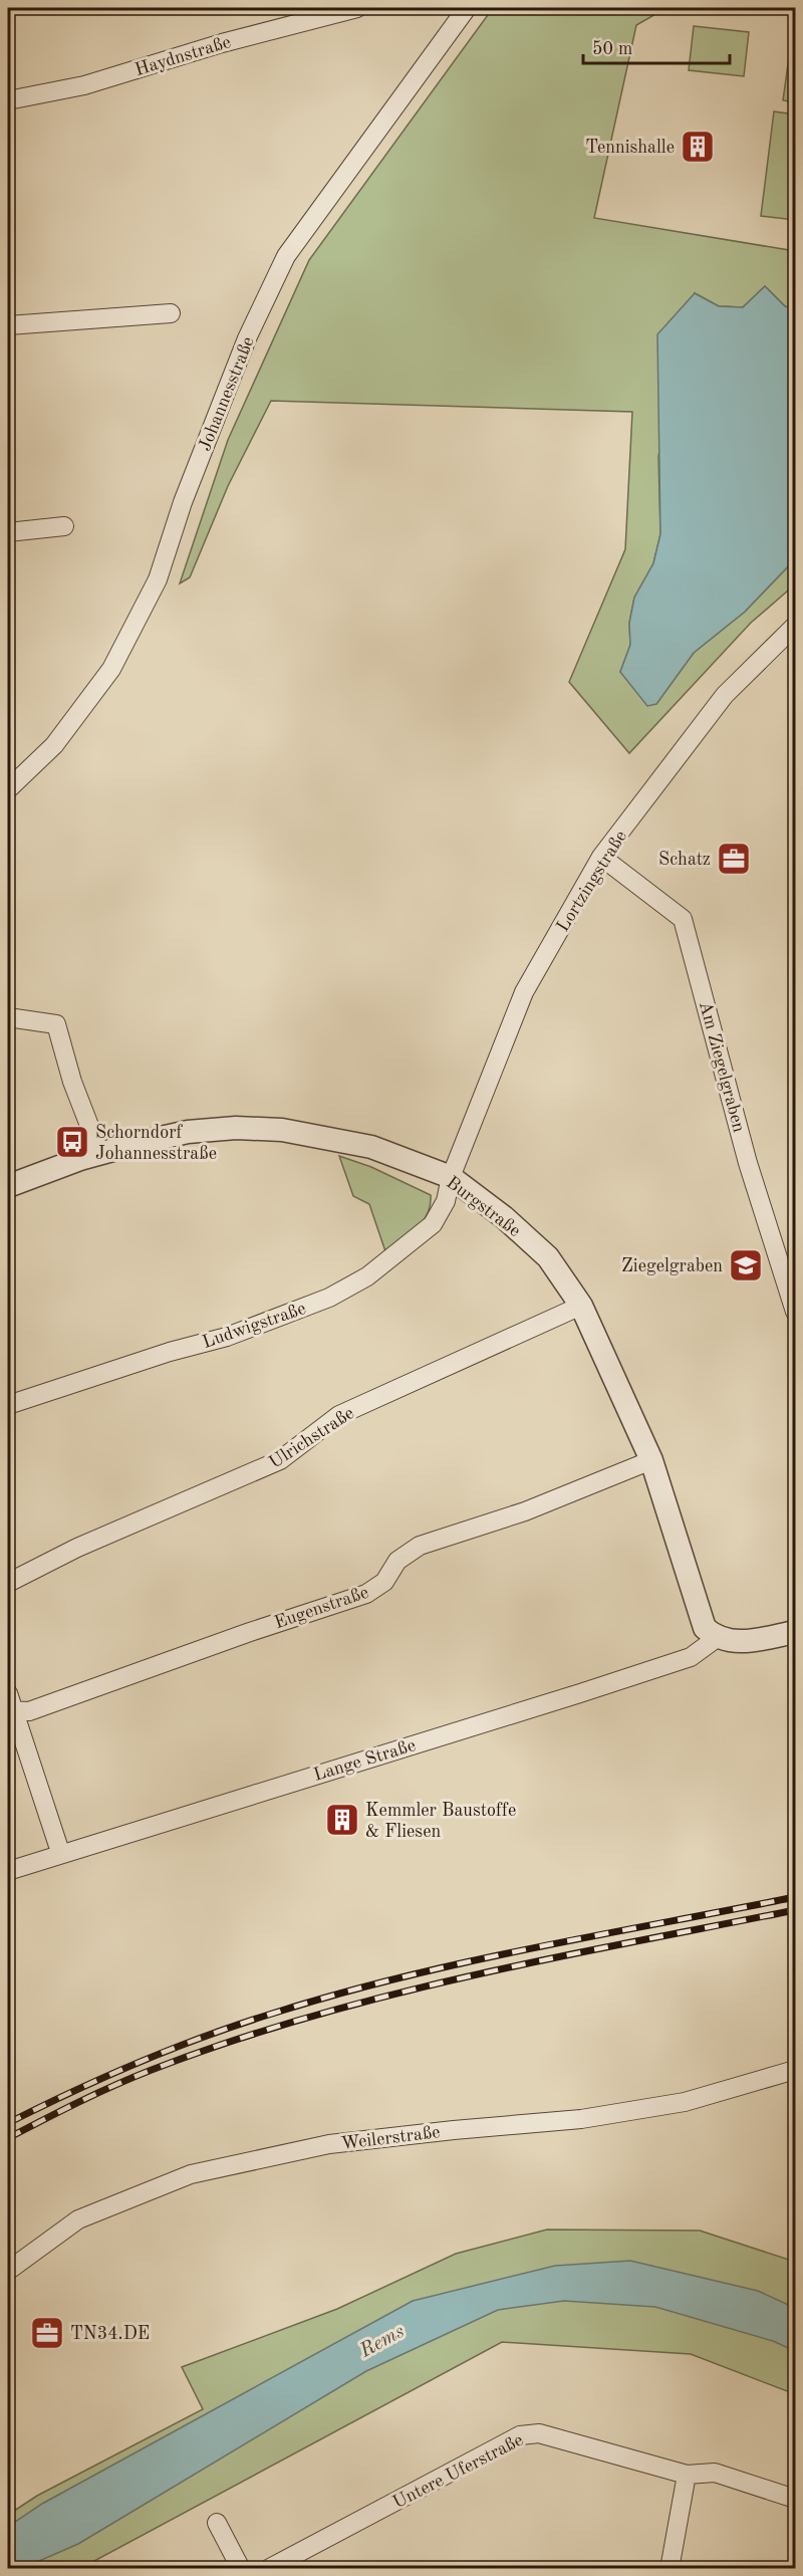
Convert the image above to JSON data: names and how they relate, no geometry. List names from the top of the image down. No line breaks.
{"streets":{"street":["Haydnstraße","Johannesstraße","Lortzingstraße","Am Ziegelgraben","Burgstraße","Ludwigstraße","Ulrichstraße","Eugenstraße","Lange Straße","Weilerstraße","Untere Uferstraße"]},"crossings":[["Lortzingstraße","Am Ziegelgraben"],["Lortzingstraße","Burgstraße"],["Lortzingstraße","Ludwigstraße"],["Burgstraße","Ludwigstraße"],["Burgstraße","Ulrichstraße"],["Burgstraße","Eugenstraße"],["Burgstraße","Lange Straße"]],"water":["Rems"],"places":{"building":["Tennishalle","Kemmler Baustoffe & Fliesen"],"office":["Schatz","TN34.DE"],"bus stop":["Schorndorf Johannesstraße"],"school or university":["Ziegelgraben"]},"scale_bar":"50 m"}
